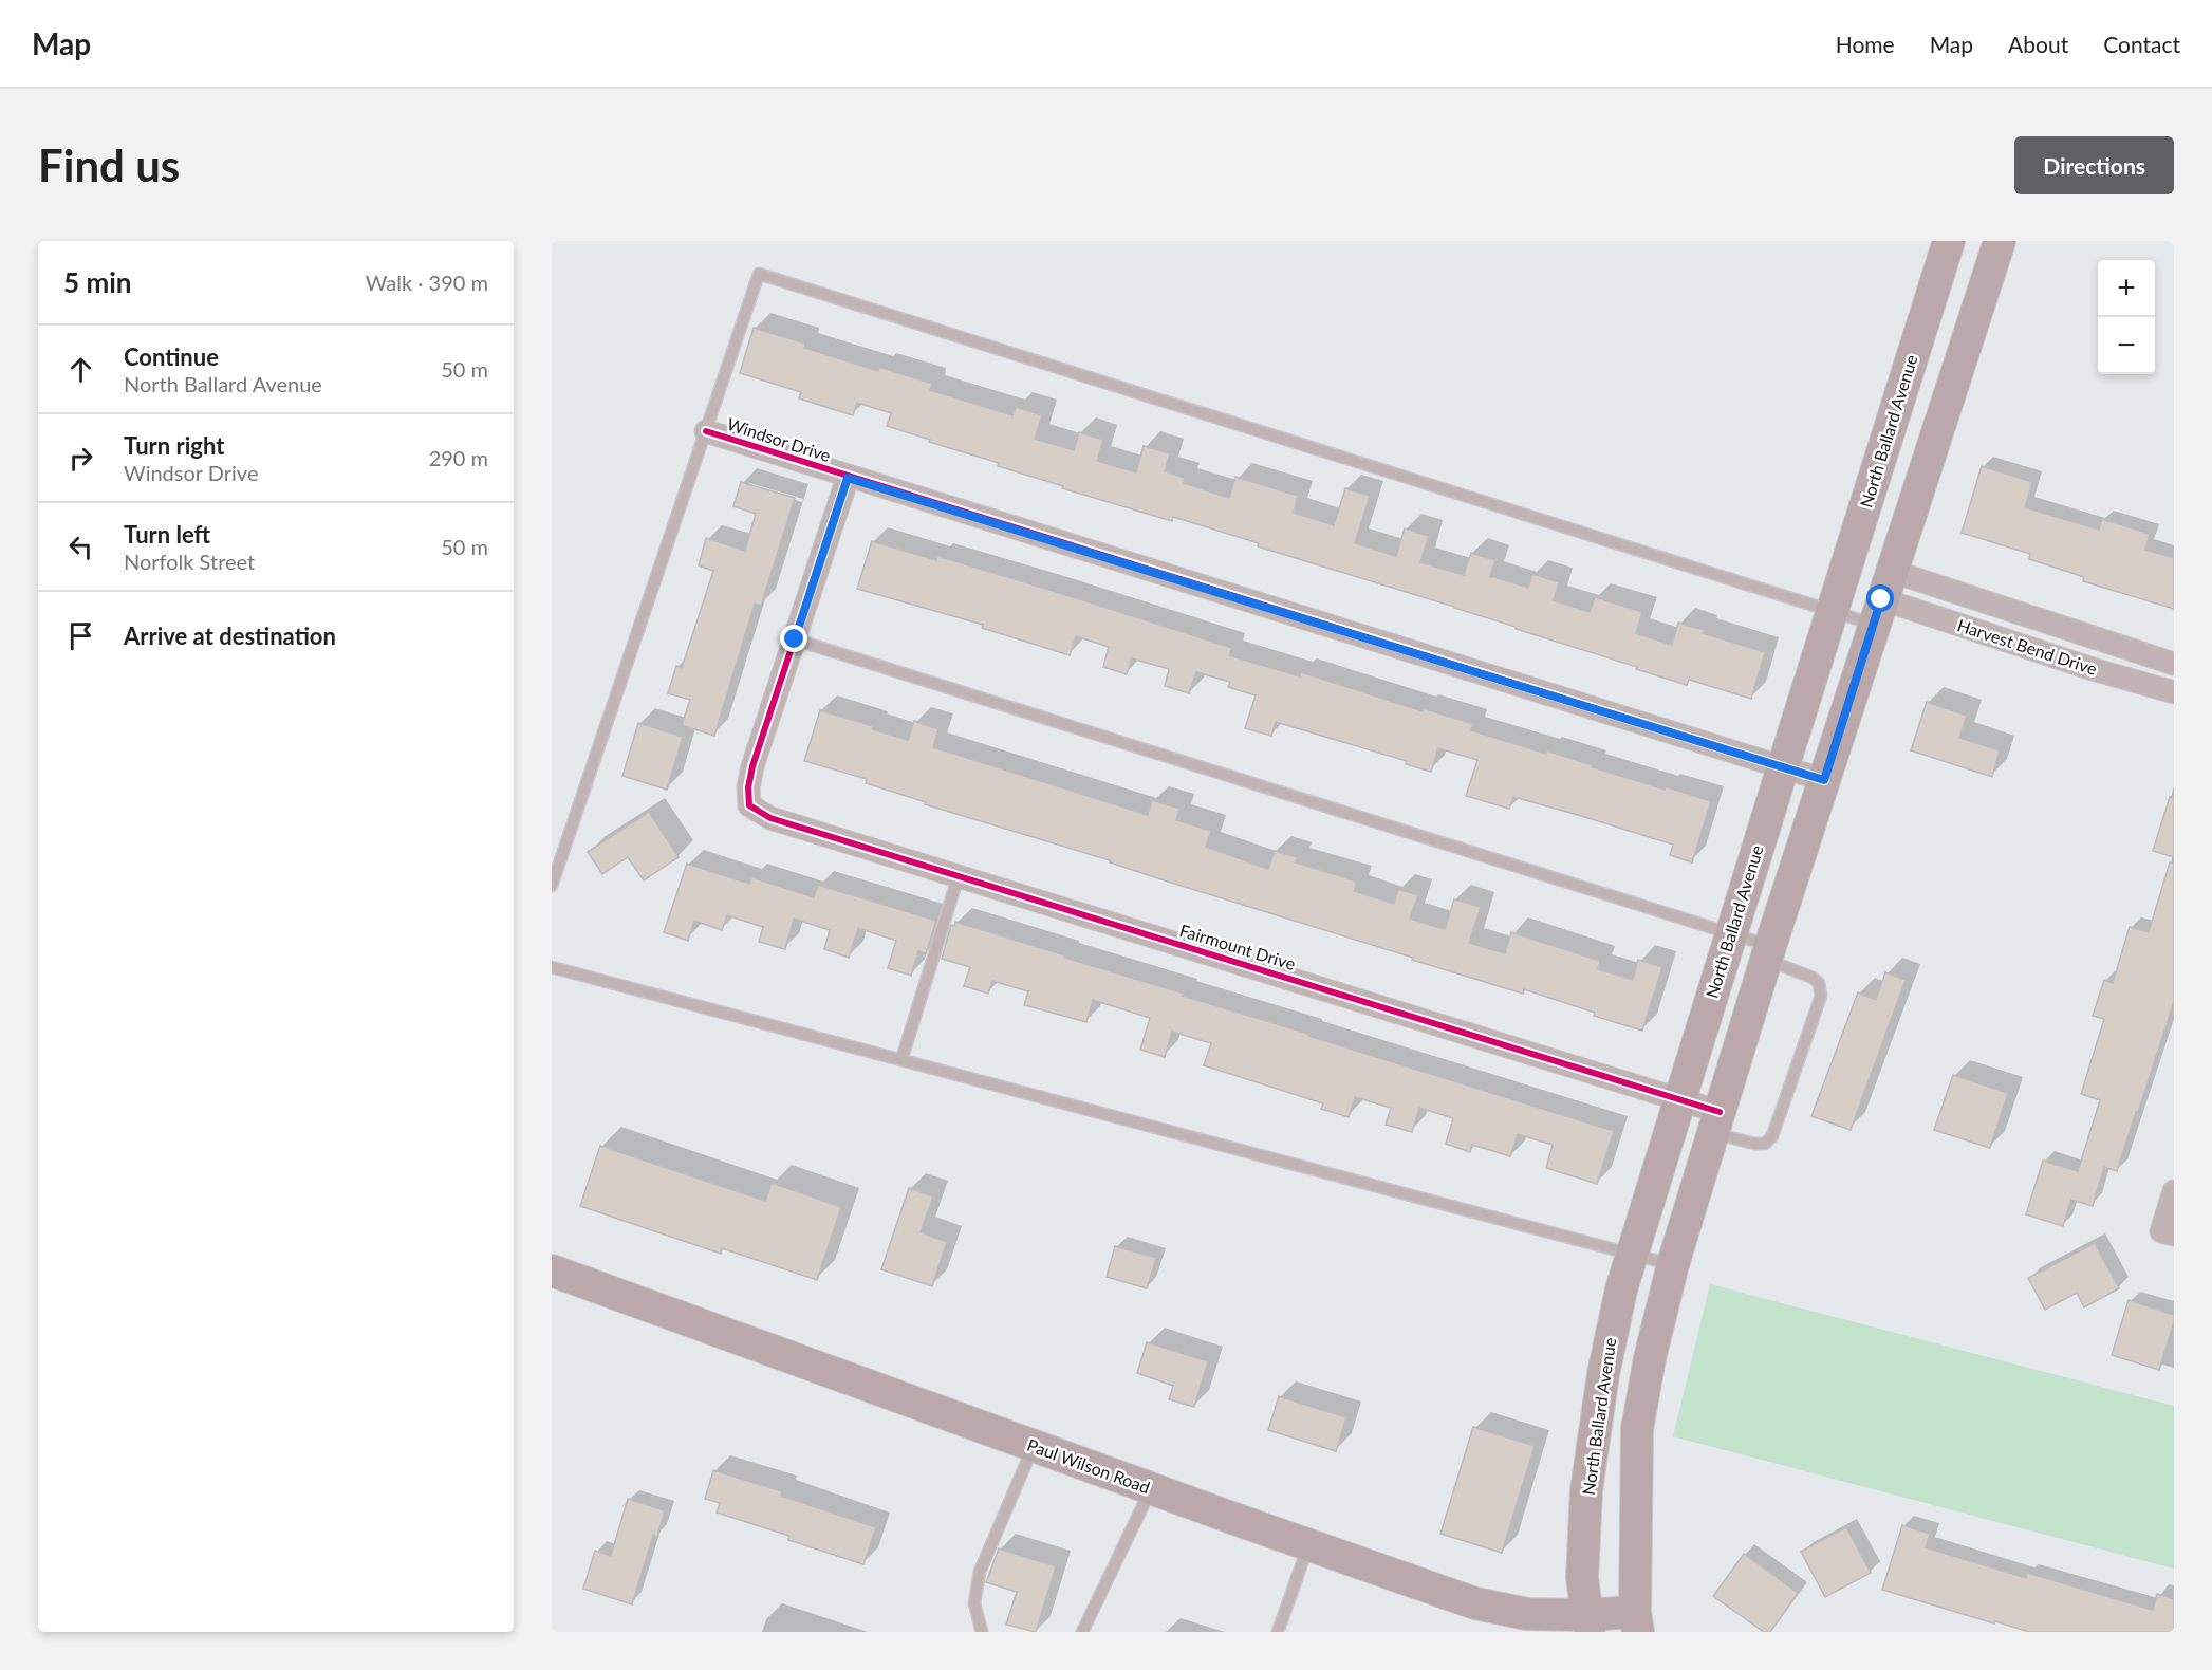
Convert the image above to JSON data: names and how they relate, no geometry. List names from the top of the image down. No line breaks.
{"streets":{"main road":["North Ballard Avenue","Paul Wilson Road"],"street":["Windsor Drive","Harvest Bend Drive","Fairmount Drive"]},"crossings":[["North Ballard Avenue","Windsor Drive"],["North Ballard Avenue","Fairmount Drive"],["North Ballard Avenue","Paul Wilson Road"]],"page":{"header":"Map","nav":["Home","Map","About","Contact"],"buttons":"Directions","title":"Find us","heading":["5 min","Walk · 390 m"],"map_buttons":["+","−"],"list":[["Continue","North Ballard Avenue","50 m"],["Turn right","Windsor Drive","290 m"],["Turn left","Norfolk Street","50 m"],"Arrive at destination"]}}
